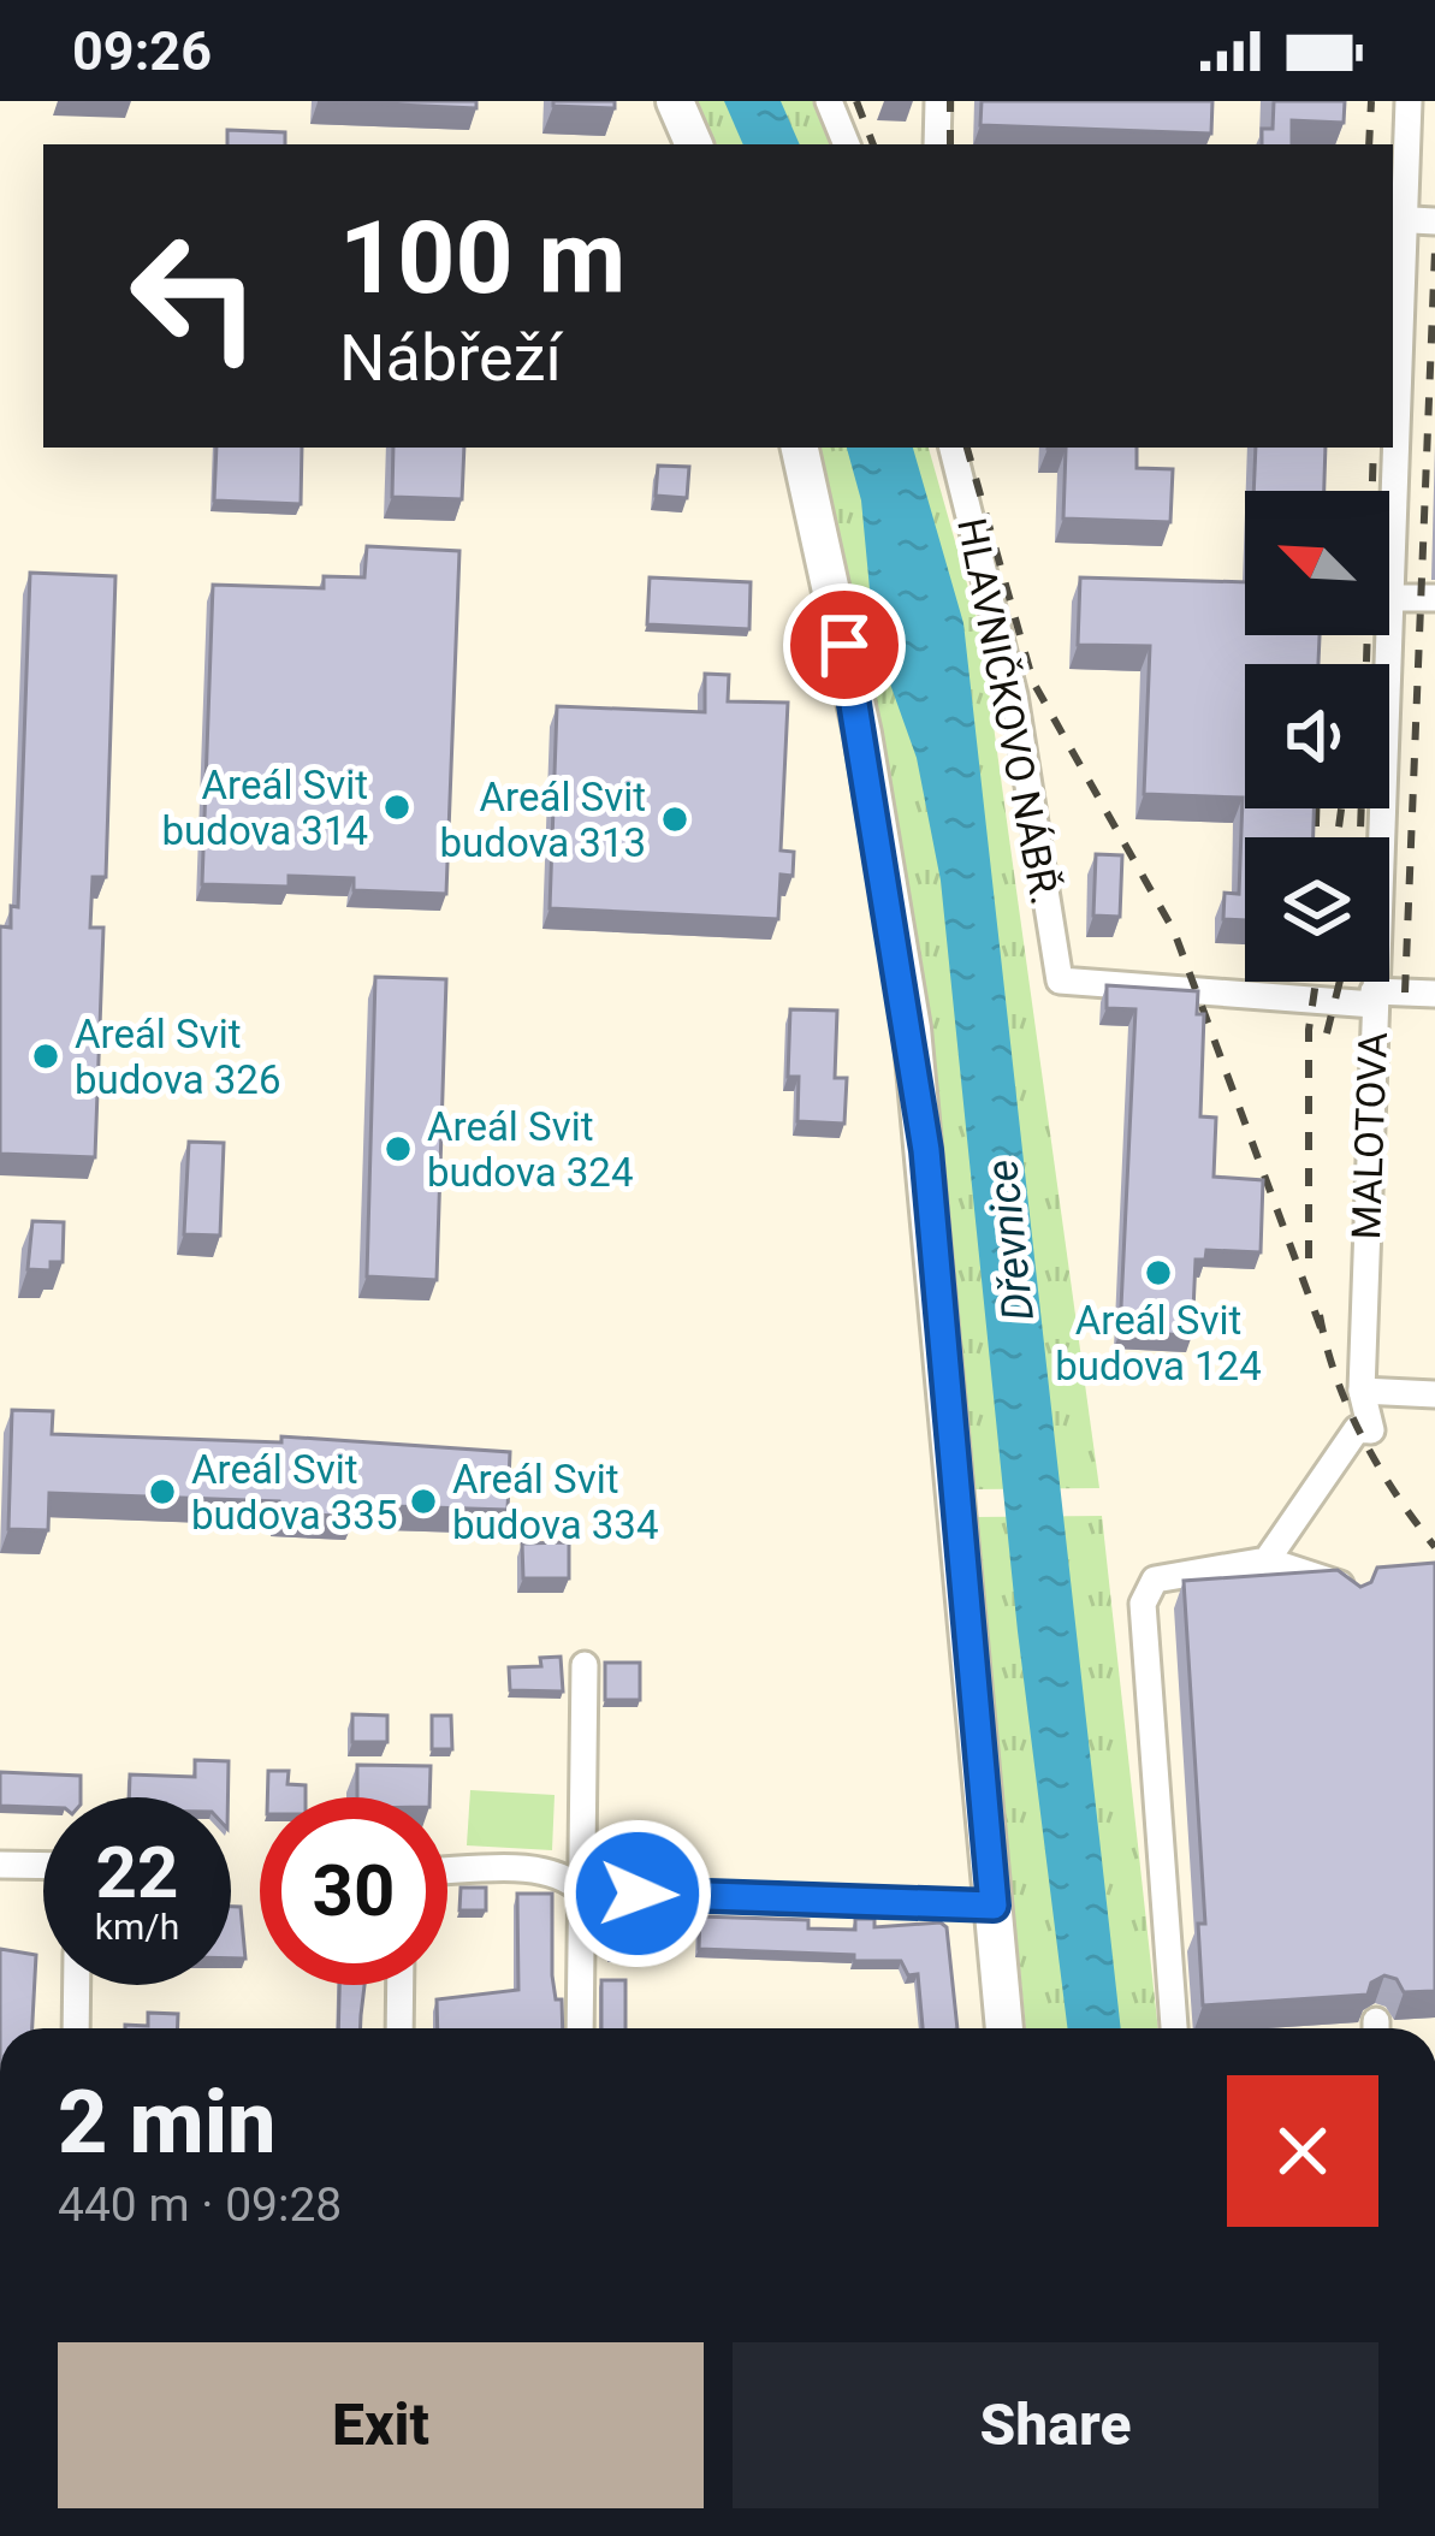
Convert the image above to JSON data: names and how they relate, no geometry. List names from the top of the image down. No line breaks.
{"streets":{"street":["HLAVNIČKOVO NÁBŘ.","MALOTOVA"]},"crossings":[["HLAVNIČKOVO NÁBŘ.","MALOTOVA"]],"water":["Dřevnice"],"places":["Areál Svit budova 314","Areál Svit budova 313","Areál Svit budova 326","Areál Svit budova 324","Areál Svit budova 124","Areál Svit budova 335","Areál Svit budova 334"],"north":"top left","page":{"status":"09:26","turn":["100 m","Nábřeží"],"speed":"22 km/h","limit":"30","heading":["2 min","440 m · 09:28"],"buttons":["Exit","Share"]}}
